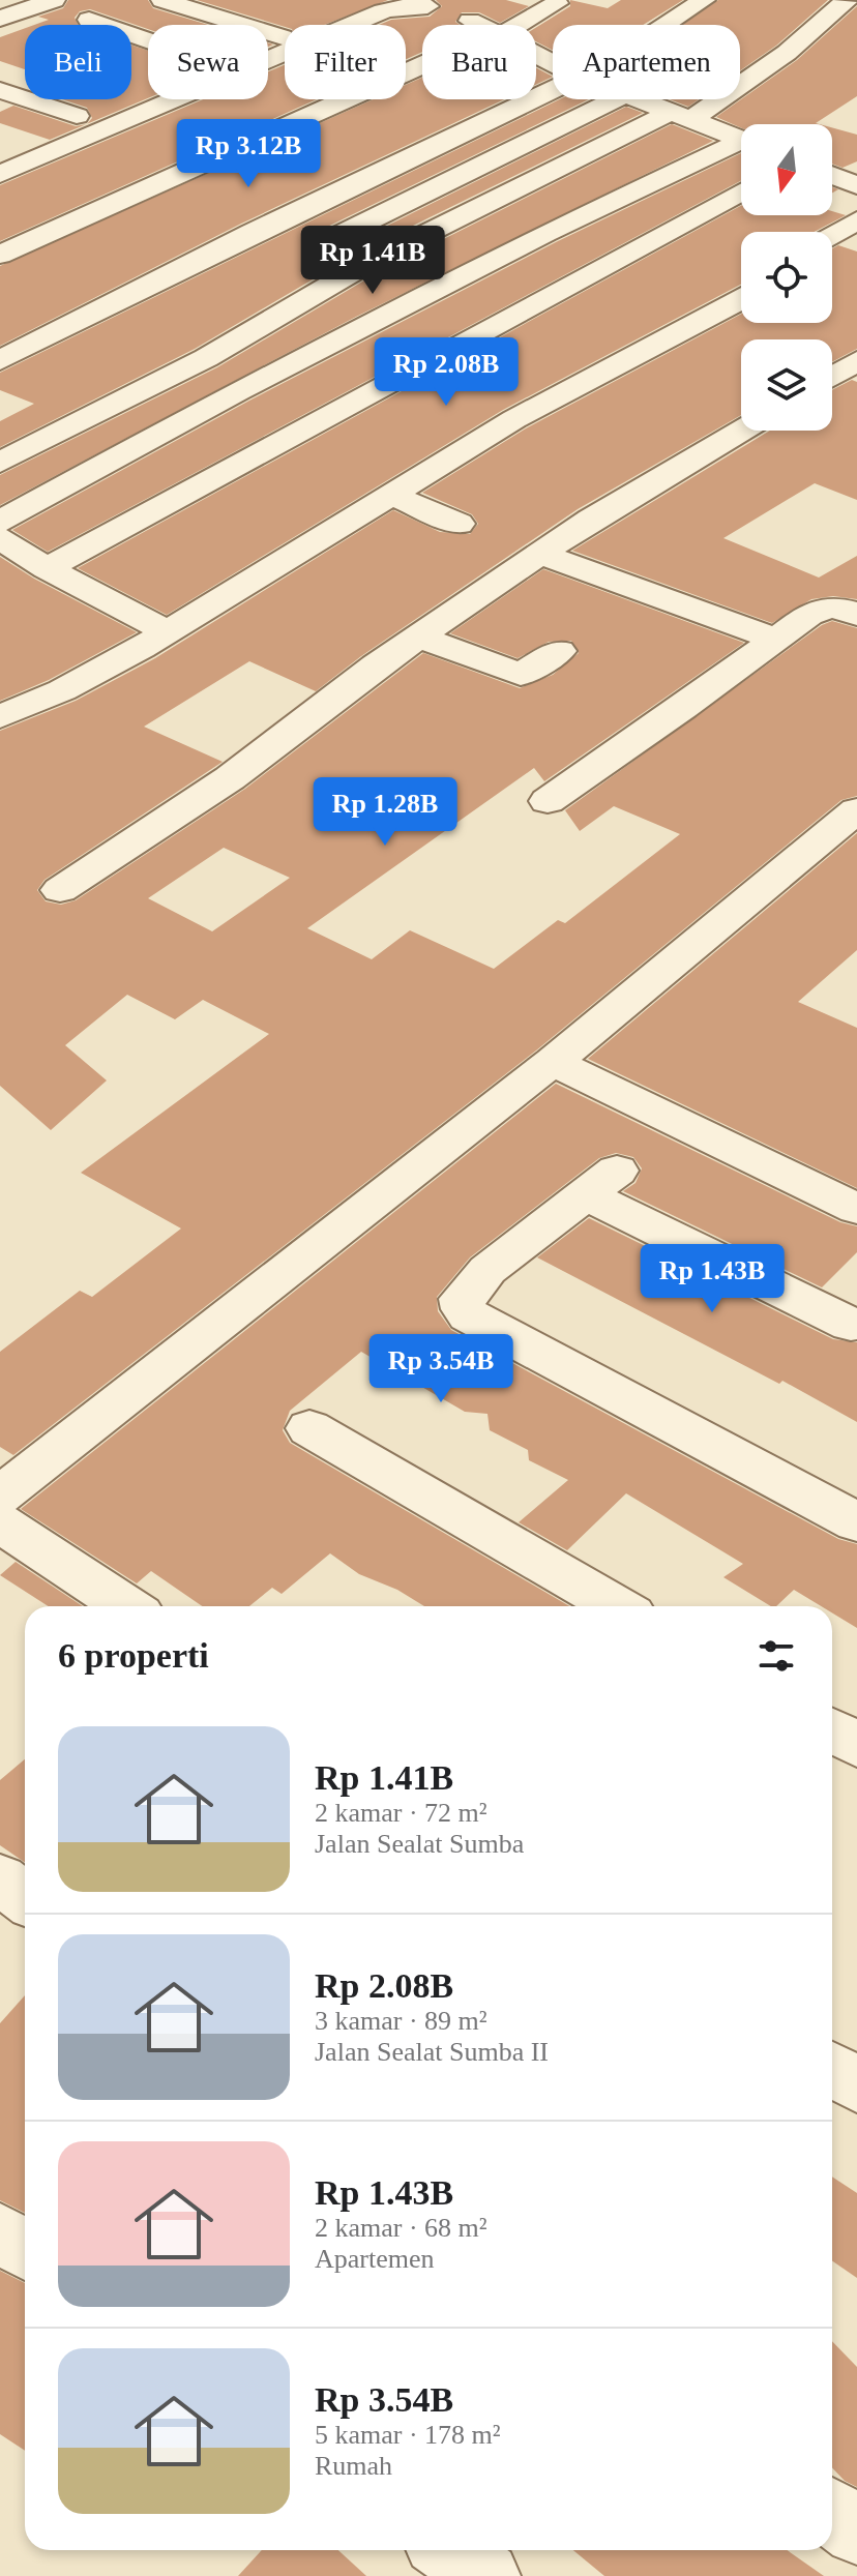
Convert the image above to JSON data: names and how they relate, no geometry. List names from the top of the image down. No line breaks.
{"north":"bottom","page":{"chip":["Beli","Sewa","Filter","Baru","Apartemen"],"price":["Rp 3.12B","Rp 1.41B","Rp 2.08B","Rp 1.28B","Rp 1.43B","Rp 3.54B"],"heading":"6 properti","list":[{"name":"Rp 1.41B","note":"2 kamar · 72 m² · Jalan Sealat Sumba"},{"name":"Rp 2.08B","note":"3 kamar · 89 m² · Jalan Sealat Sumba II"},{"name":"Rp 1.43B","note":"2 kamar · 68 m² · Apartemen"},{"name":"Rp 3.54B","note":"5 kamar · 178 m² · Rumah"}]}}
